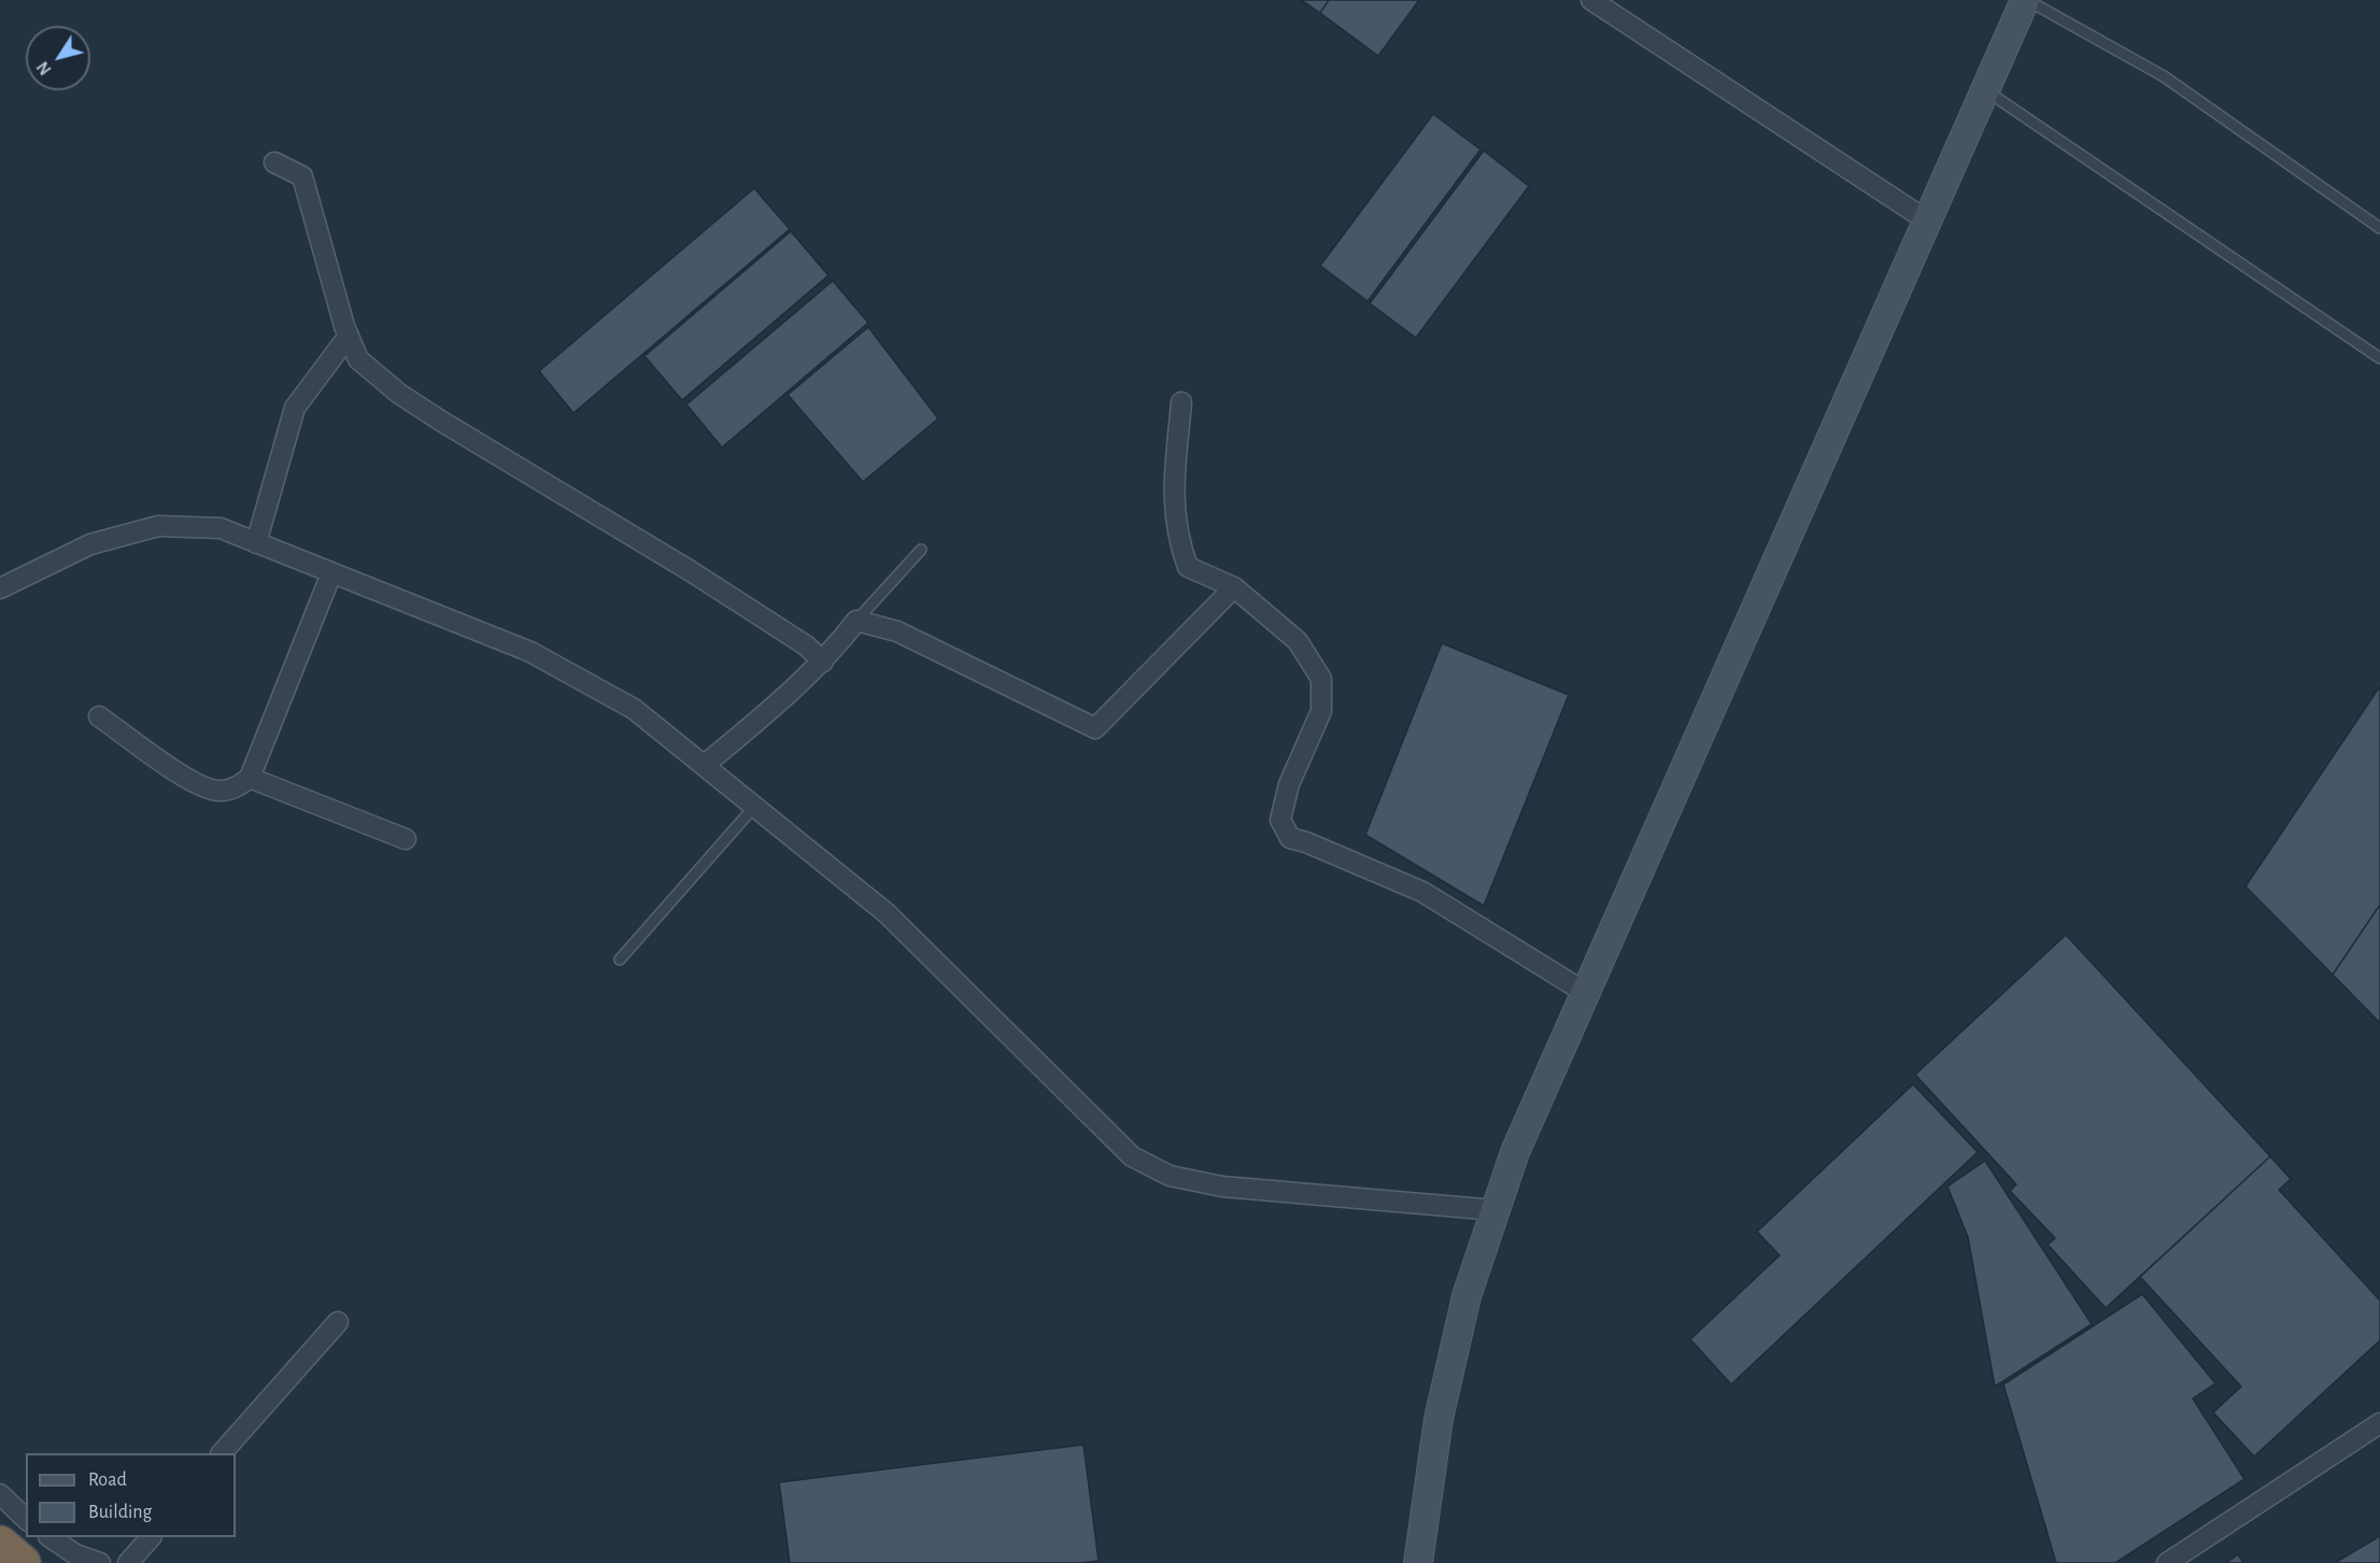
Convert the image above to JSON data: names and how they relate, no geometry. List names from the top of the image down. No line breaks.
{"legend":["Road","Building"],"north":"bottom left"}
